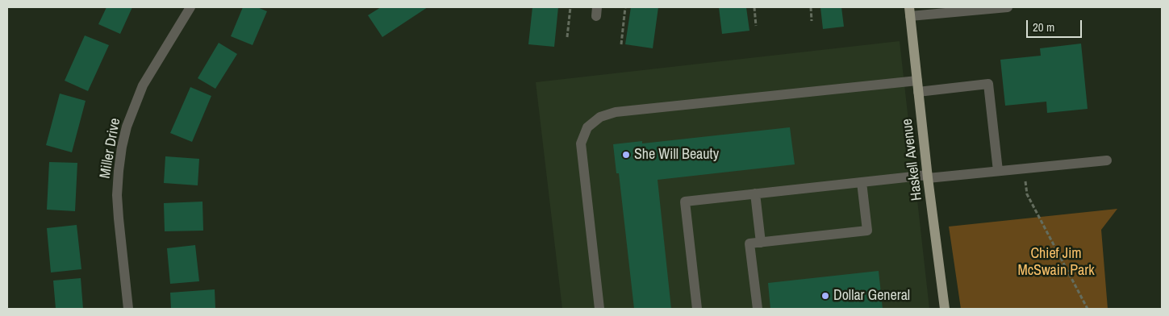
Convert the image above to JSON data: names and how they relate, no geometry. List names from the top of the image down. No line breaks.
{"streets":{"main road":["Haskell Avenue"],"street":["Miller Drive"]},"parks":["Chief Jim McSwain Park"],"places":["She Will Beauty","Dollar General"],"scale_bar":"20 m"}
